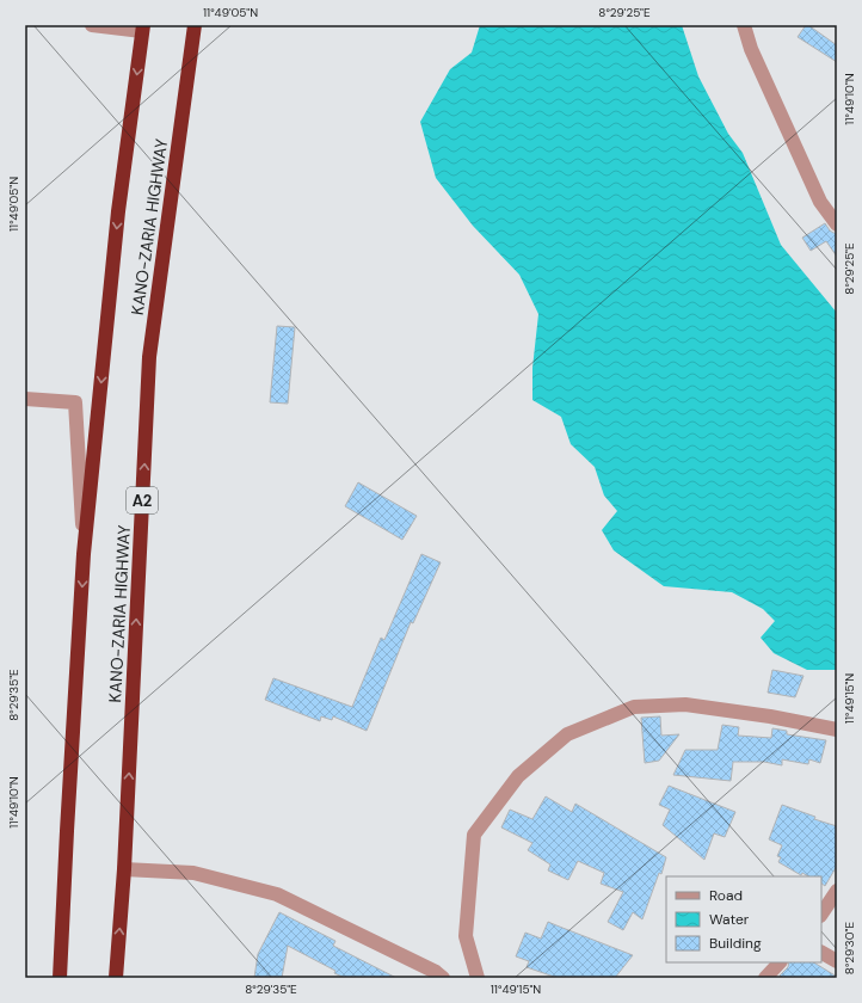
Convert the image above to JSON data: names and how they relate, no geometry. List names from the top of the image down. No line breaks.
{"streets":{"highway":["KANO-ZARIA HIGHWAY","A2"]},"legend":["Road","Water","Building"],"coordinates":["11°49'05\"N","8°29'25\"E","11°49'10\"N","8°29'35\"E","11°49'15\"N","8°29'30\"E"]}
